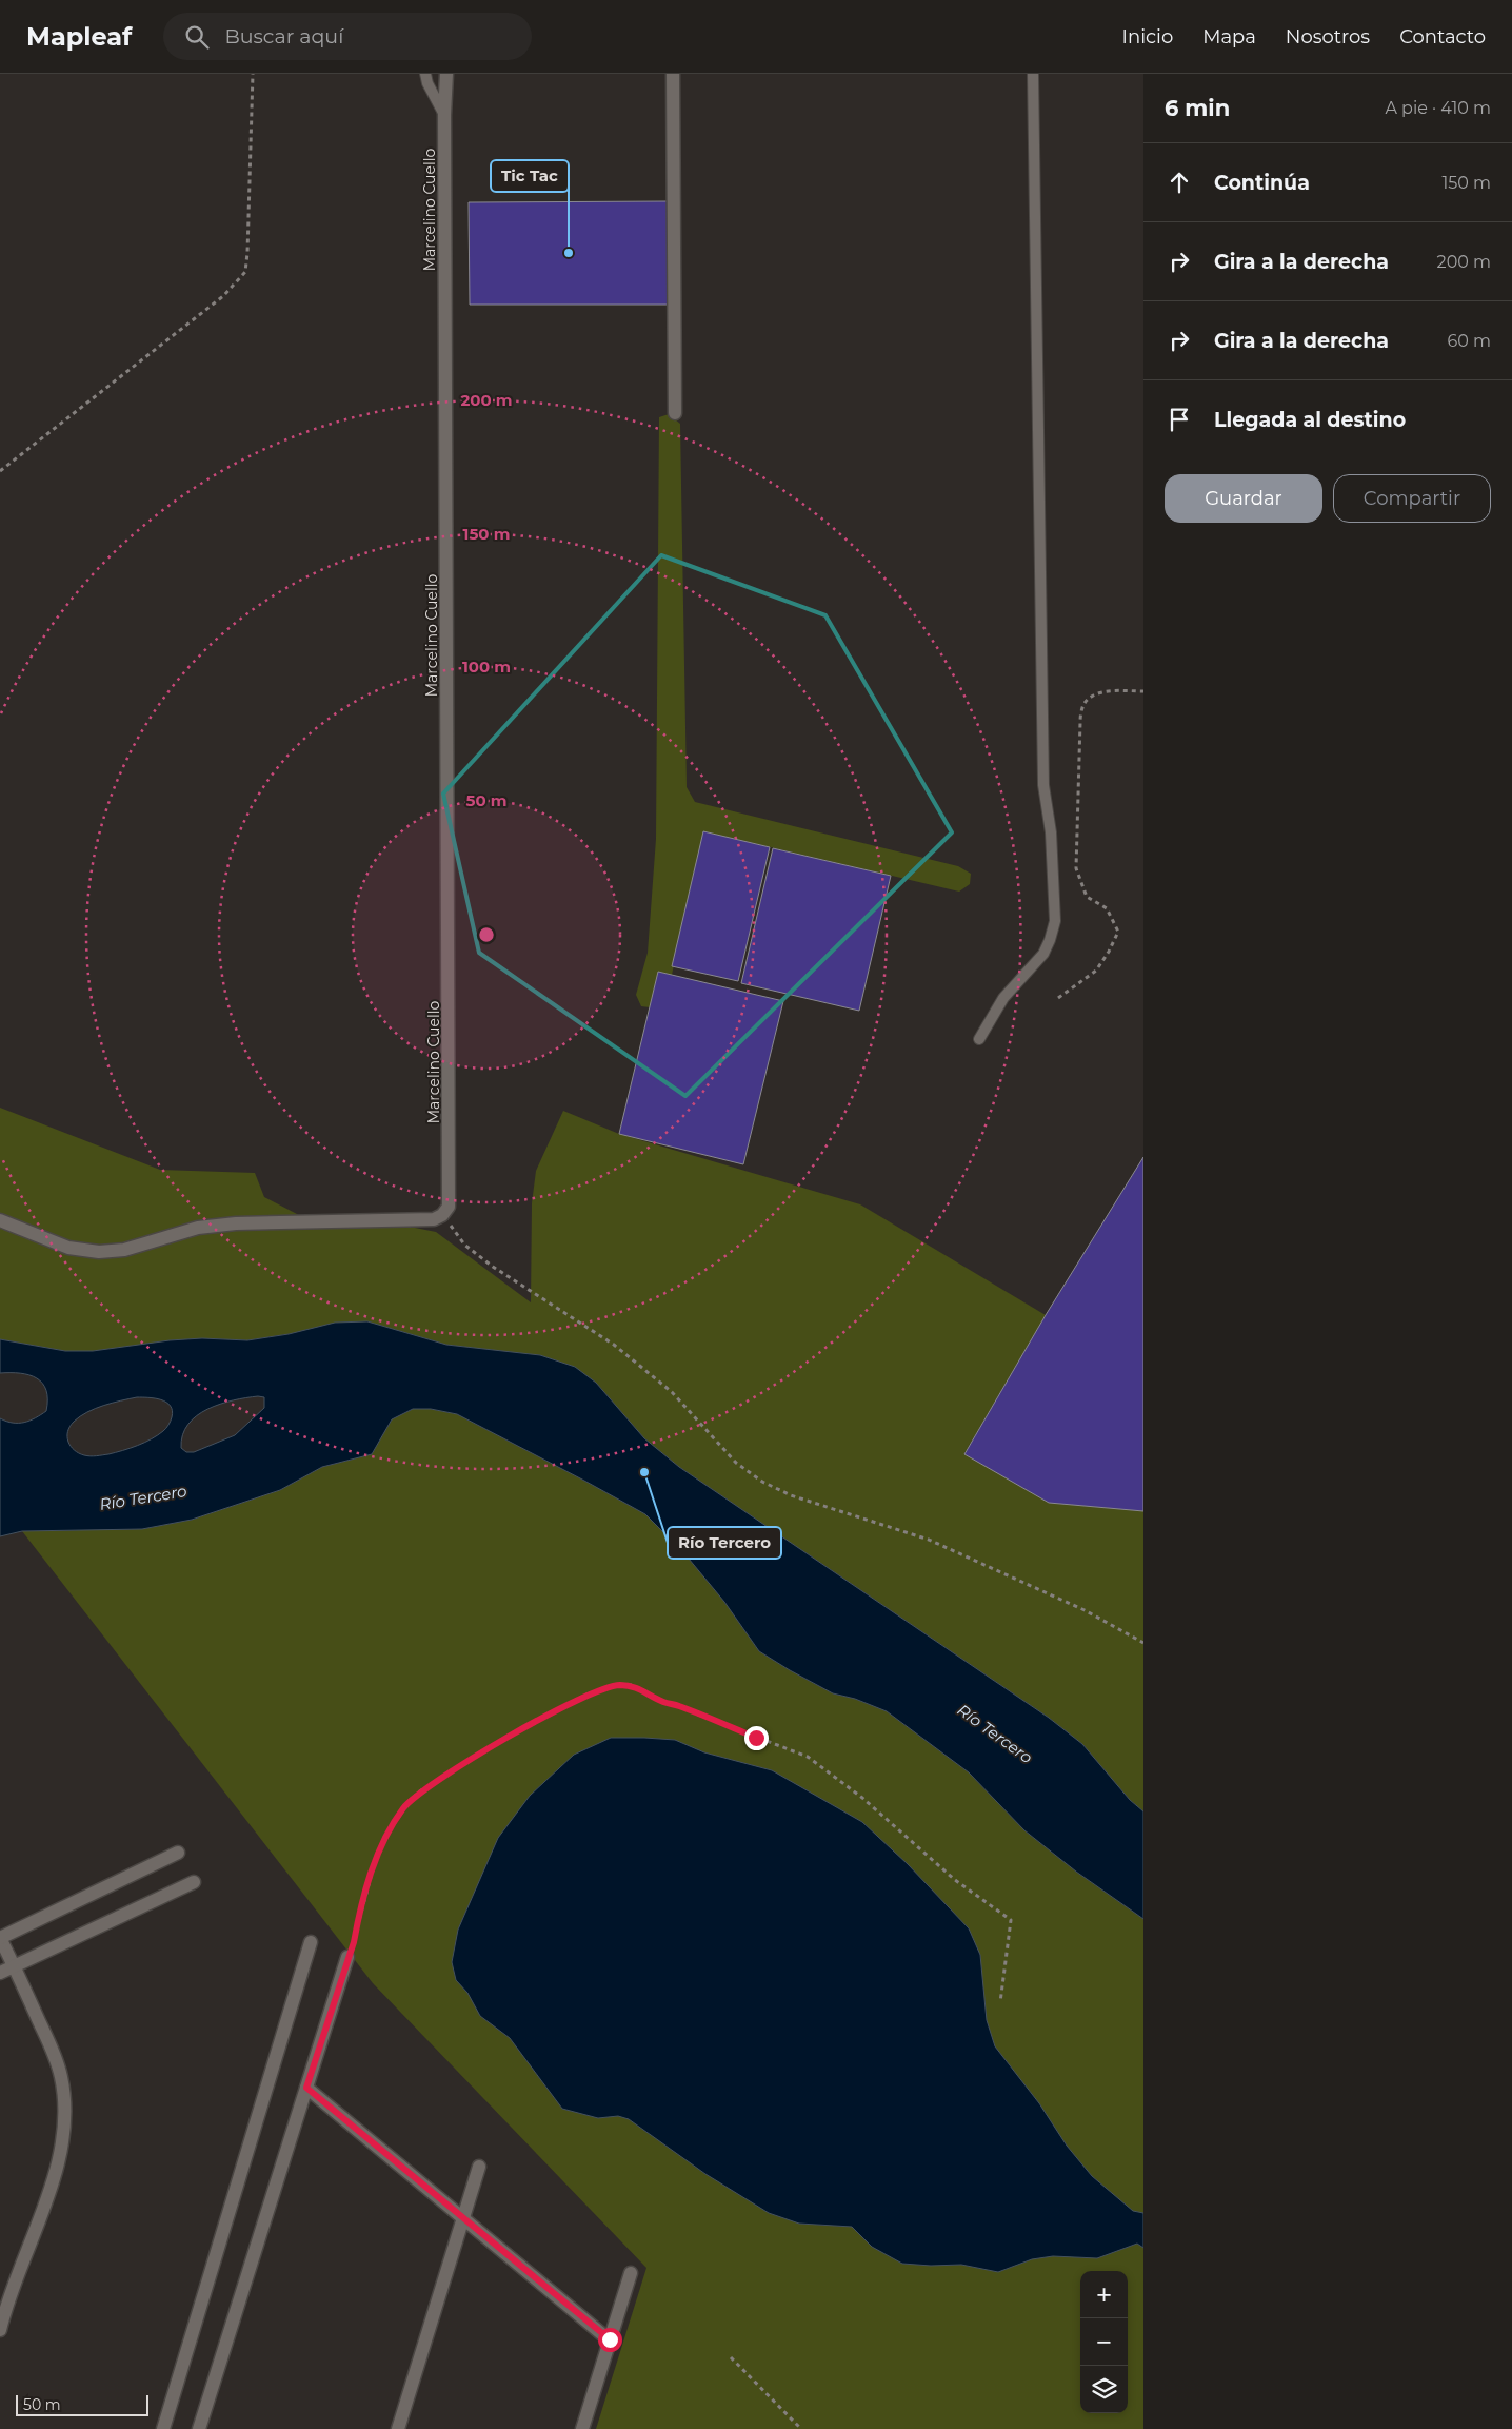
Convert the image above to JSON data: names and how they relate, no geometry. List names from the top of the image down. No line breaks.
{"streets":{"street":["Marcelino Cuello"]},"water":["Río Tercero"],"places":["Tic Tac","Río Tercero"],"scale_bar":"50 m","page":{"header":"Mapleaf","search":"Buscar aquí","nav":["Inicio","Mapa","Nosotros","Contacto"],"heading":["6 min","A pie · 410 m"],"list":[["Continúa","150 m"],["Gira a la derecha","200 m"],["Gira a la derecha","60 m"],"Llegada al destino"],"buttons":["Guardar","Compartir"],"map_buttons":["+","−"],"scale":"50 m"},"rings":["200 m","150 m","100 m","50 m"]}
